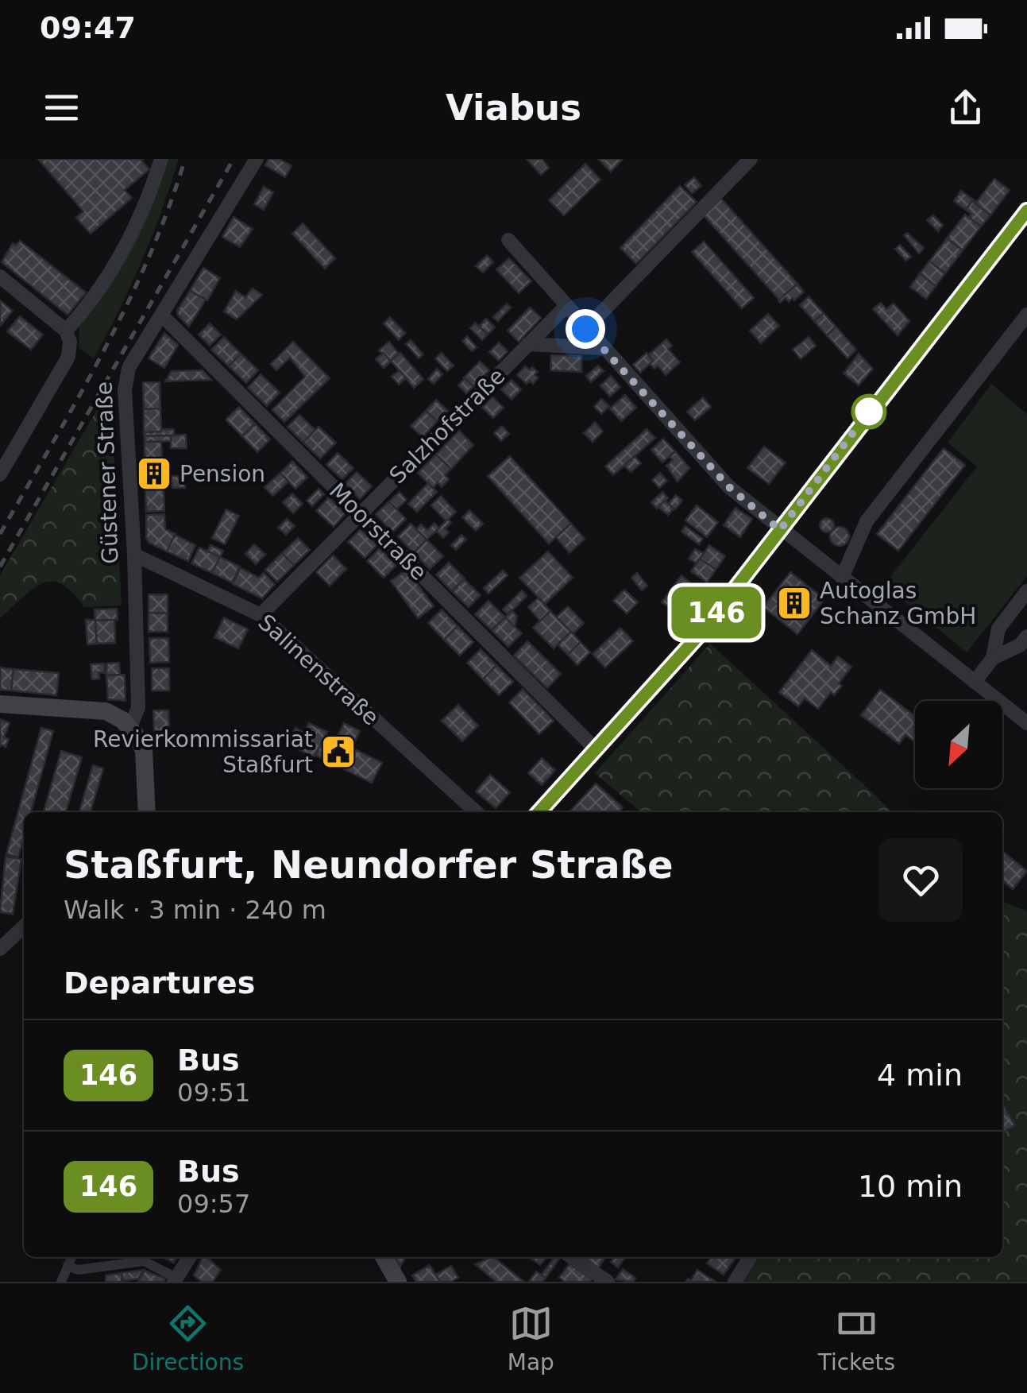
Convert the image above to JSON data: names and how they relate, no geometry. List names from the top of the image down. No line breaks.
{"streets":{"street":["Salzhofstraße","Güstener Straße","Moorstraße","Salinenstraße"]},"crossings":[["Salzhofstraße","Moorstraße"],["Salzhofstraße","Salinenstraße"],["Güstener Straße","Moorstraße"],["Güstener Straße","Salinenstraße"]],"places":{"building":["Pension","Autoglas Schanz GmbH"],"public building":["Revierkommissariat Staßfurt"]},"lines":["bus line 146"],"north":"bottom left","page":{"status":"09:47","header":"Viabus","on_map":"146","heading":[["Staßfurt, Neundorfer Straße","Walk · 3 min · 240 m"],"Departures"],"list":[{"mark":"146","name":"Bus","note":"09:51","value":"4 min"},{"mark":"146","name":"Bus","note":"09:57","value":"10 min"}],"tabs":["Directions","Map","Tickets"]}}
